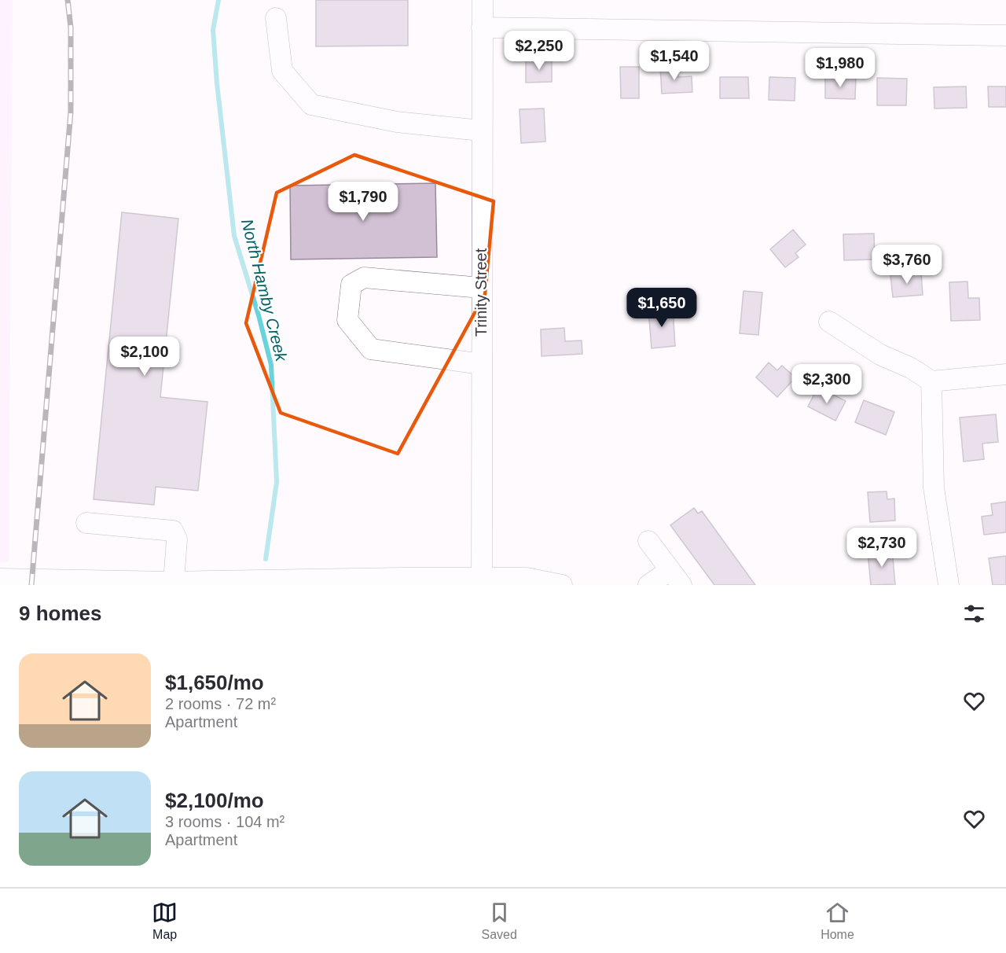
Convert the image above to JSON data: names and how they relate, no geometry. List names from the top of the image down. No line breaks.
{"streets":{"street":["Trinity Street"]},"water":["North Hamby Creek"],"page":{"price":["$2,250","$1,540","$1,980","$1,790","$3,760","$1,650","$2,100","$2,300","$2,730"],"heading":"9 homes","list":[{"name":"$1,650/mo","note":"2 rooms · 72 m² · Apartment"},{"name":"$2,100/mo","note":"3 rooms · 104 m² · Apartment"}],"tabs":["Map","Saved","Home"]}}
